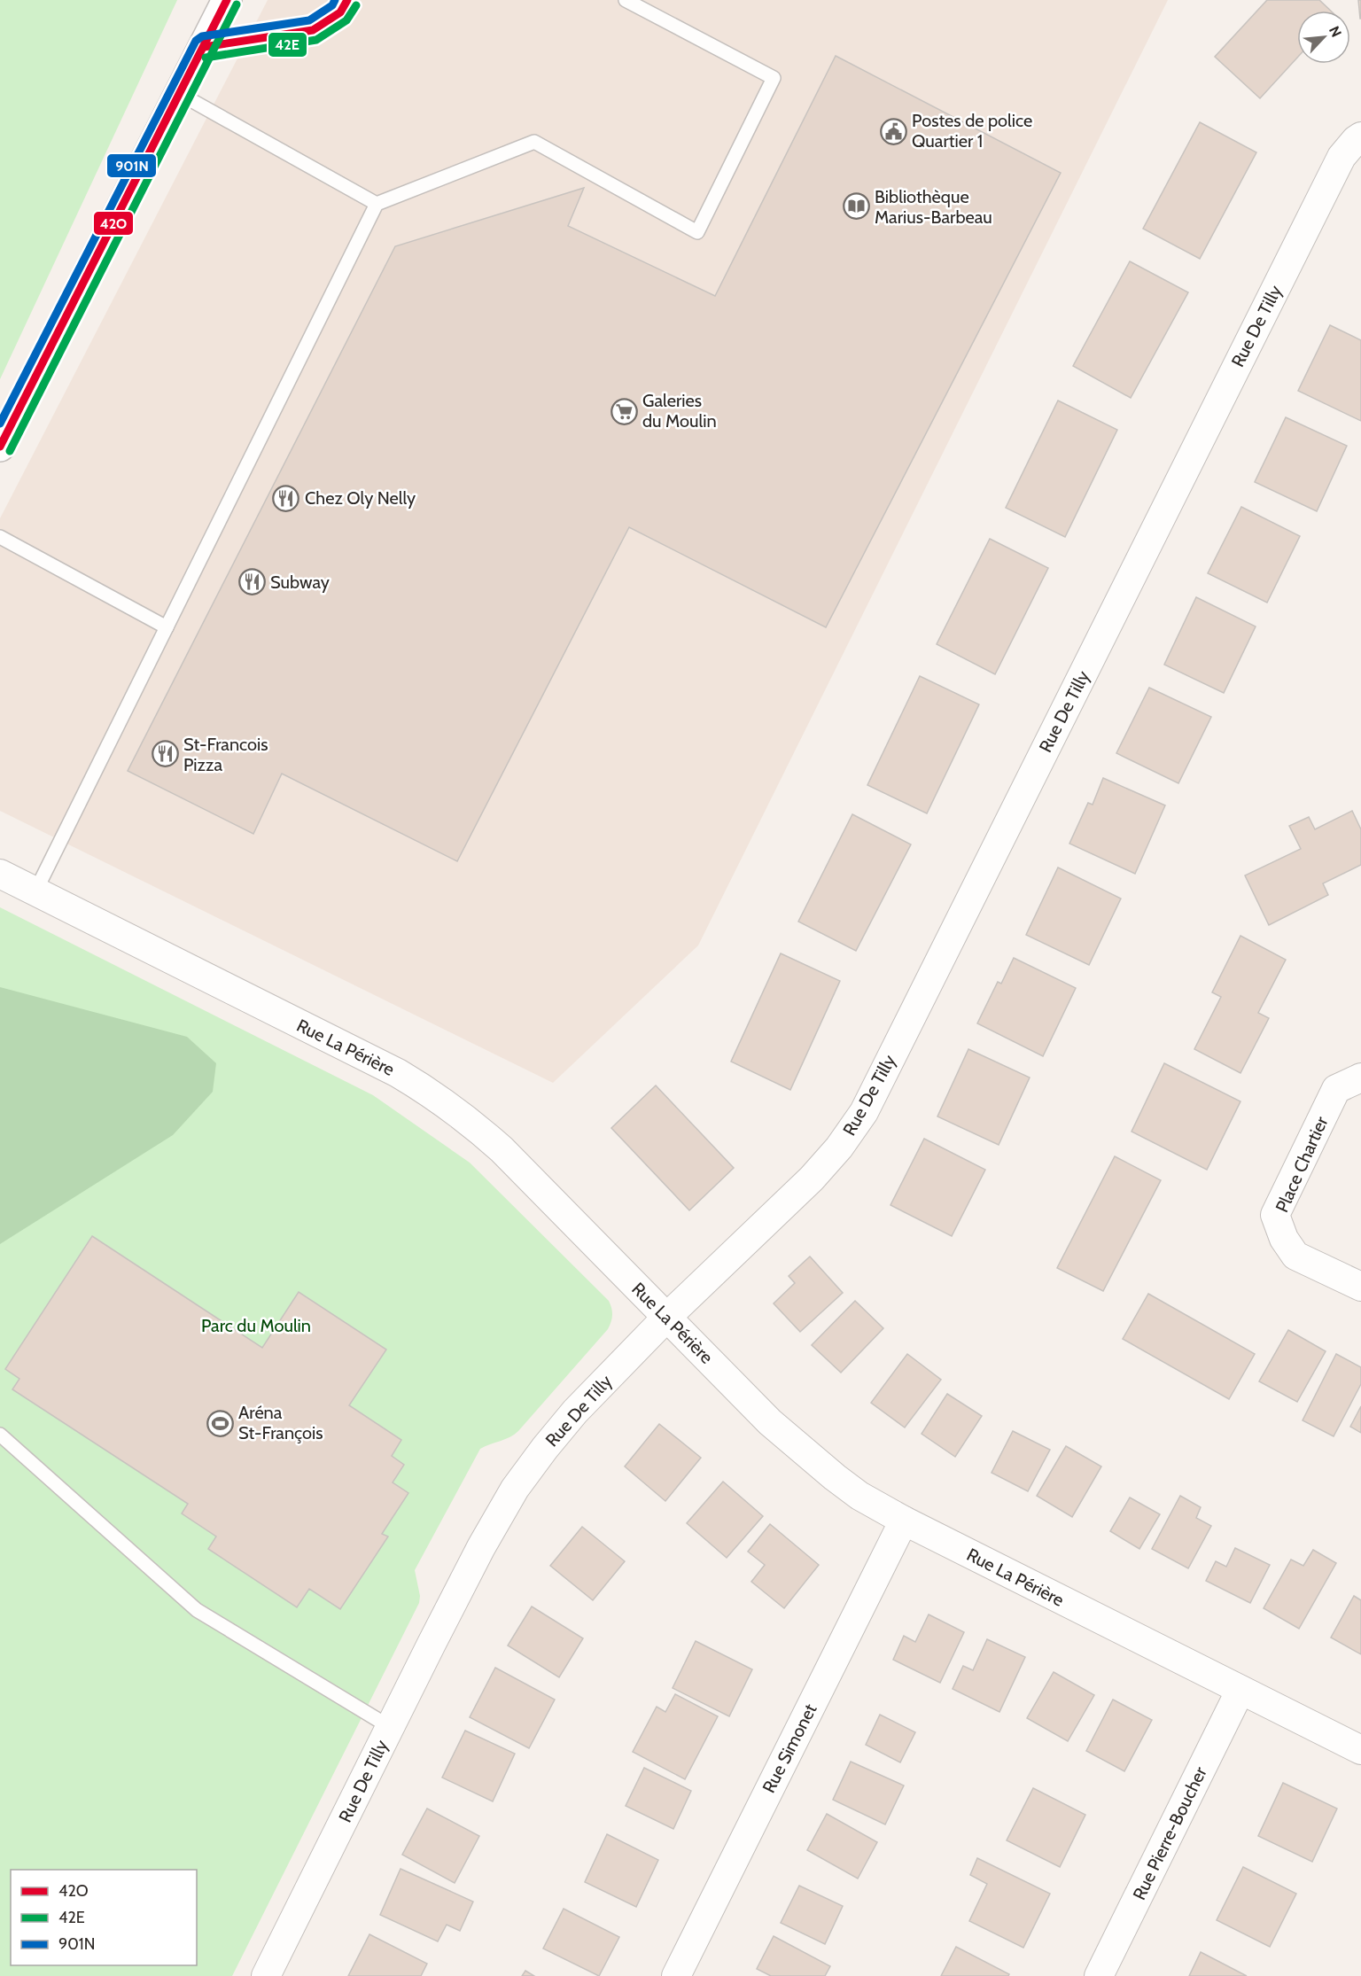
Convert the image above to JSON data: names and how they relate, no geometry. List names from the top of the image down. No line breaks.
{"streets":{"street":["Rue De Tilly","Rue La Périère","Place Chartier","Rue Simonet","Rue Pierre-Boucher"]},"crossings":[["Rue De Tilly","Rue La Périère"],["Rue La Périère","Rue Simonet"],["Rue La Périère","Rue Pierre-Boucher"]],"parks":["Parc du Moulin"],"places":{"public building":["Postes de police Quartier 1"],"library":["Bibliothèque Marius-Barbeau"],"supermarket":["Galeries du Moulin"],"restaurant":["Chez Oly Nelly","Subway","St-Francois Pizza"],"sports":["Aréna St-François"]},"lines":["transit line 42O","transit line 901N","transit line 42E"],"legend":["42O","42E","901N"],"north":"top right"}
